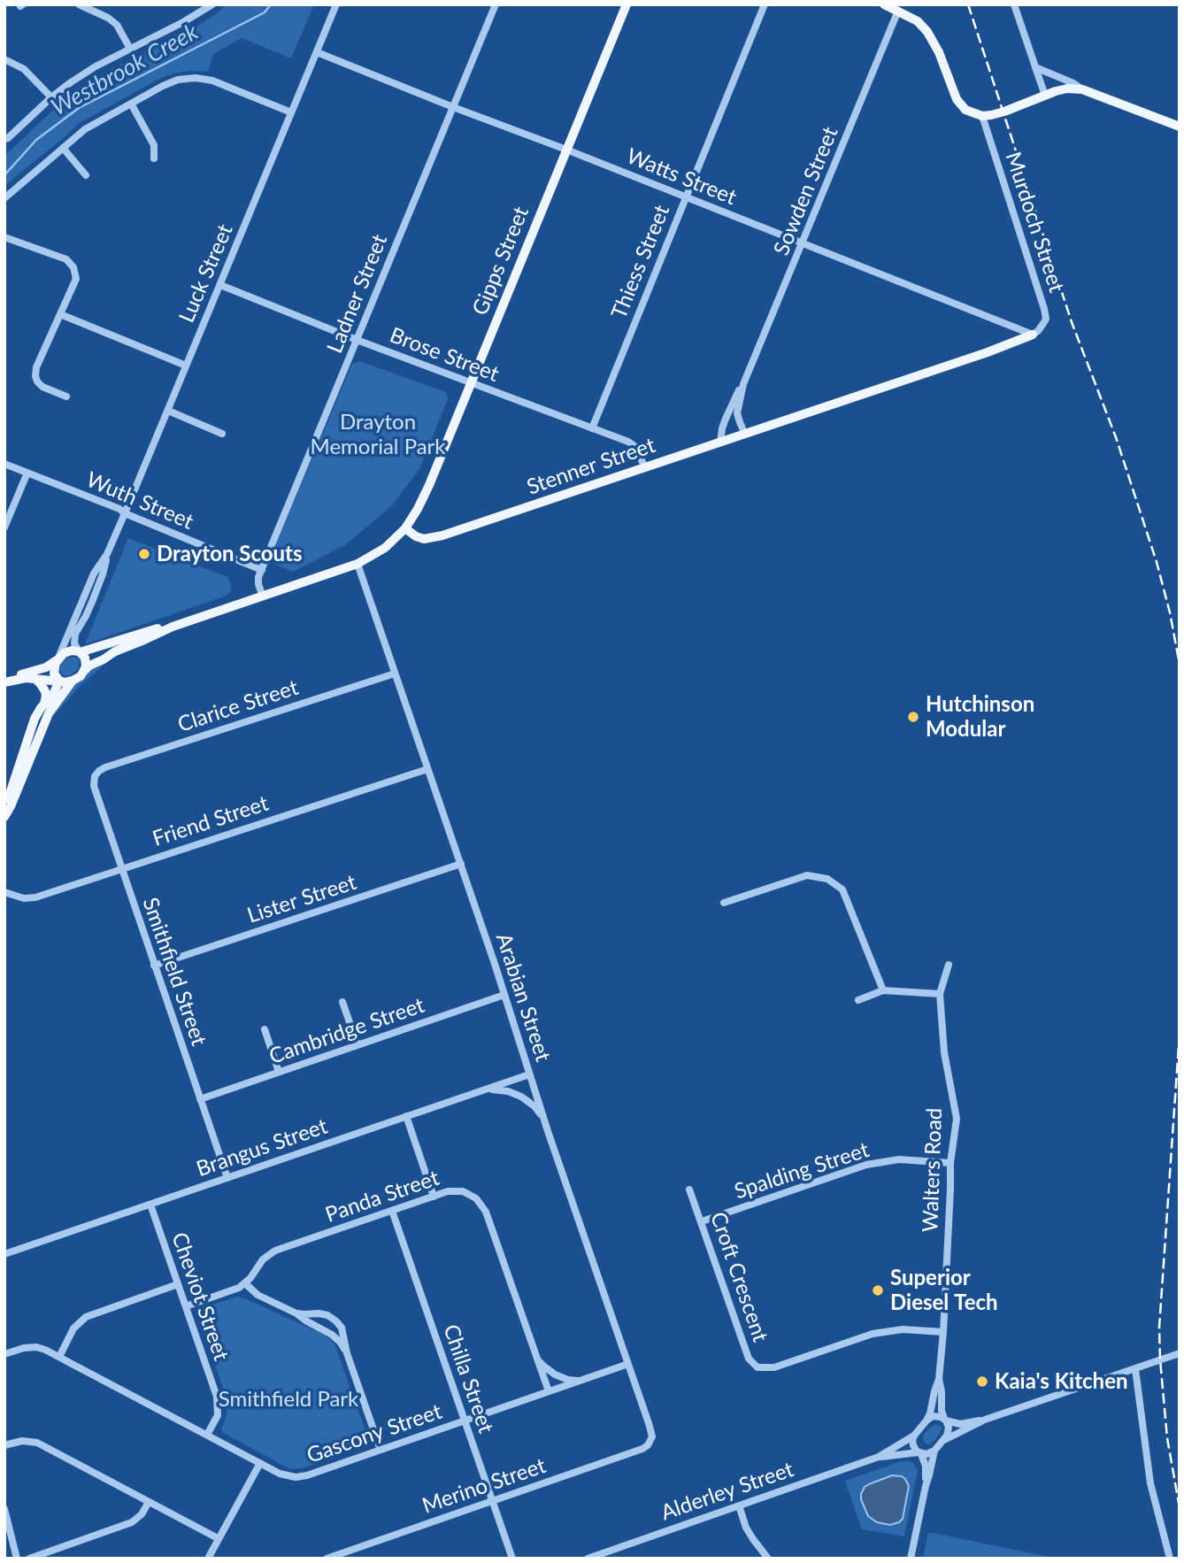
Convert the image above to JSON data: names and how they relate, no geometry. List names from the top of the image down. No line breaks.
{"streets":{"main road":["Gipps Street","Stenner Street"],"street":["Watts Street","Sowden Street","Murdoch Street","Thiess Street","Luck Street","Ladner Street","Brose Street","Wuth Street","Clarice Street","Friend Street","Lister Street","Smithfield Street","Arabian Street","Cambridge Street","Brangus Street","Walters Road","Spalding Street","Panda Street","Croft Crescent","Cheviot Street","Chilla Street","Gascony Street","Merino Street","Alderley Street"]},"crossings":[["Watts Street","Sowden Street"],["Watts Street","Murdoch Street"],["Watts Street","Gipps Street"],["Watts Street","Thiess Street"],["Watts Street","Luck Street"],["Watts Street","Ladner Street"],["Watts Street","Stenner Street"],["Sowden Street","Stenner Street"],["Murdoch Street","Stenner Street"],["Gipps Street","Brose Street"],["Gipps Street","Stenner Street"],["Thiess Street","Brose Street"],["Luck Street","Brose Street"],["Luck Street","Wuth Street"],["Ladner Street","Brose Street"],["Ladner Street","Wuth Street"],["Brose Street","Stenner Street"],["Clarice Street","Smithfield Street"],["Clarice Street","Arabian Street"],["Friend Street","Smithfield Street"],["Friend Street","Arabian Street"],["Lister Street","Smithfield Street"],["Lister Street","Arabian Street"],["Smithfield Street","Cambridge Street"],["Smithfield Street","Brangus Street"],["Arabian Street","Cambridge Street"],["Arabian Street","Brangus Street"],["Arabian Street","Gascony Street"],["Arabian Street","Merino Street"],["Brangus Street","Cheviot Street"],["Walters Road","Spalding Street"],["Walters Road","Croft Crescent"],["Walters Road","Alderley Street"],["Spalding Street","Croft Crescent"],["Panda Street","Cheviot Street"],["Panda Street","Chilla Street"],["Panda Street","Gascony Street"],["Cheviot Street","Gascony Street"],["Chilla Street","Gascony Street"],["Chilla Street","Merino Street"]],"water":["Westbrook Creek"],"parks":["Drayton Memorial Park","Smithfield Park"],"places":["Drayton Scouts","Hutchinson Modular","Superior Diesel Tech","Kaia's Kitchen"]}
